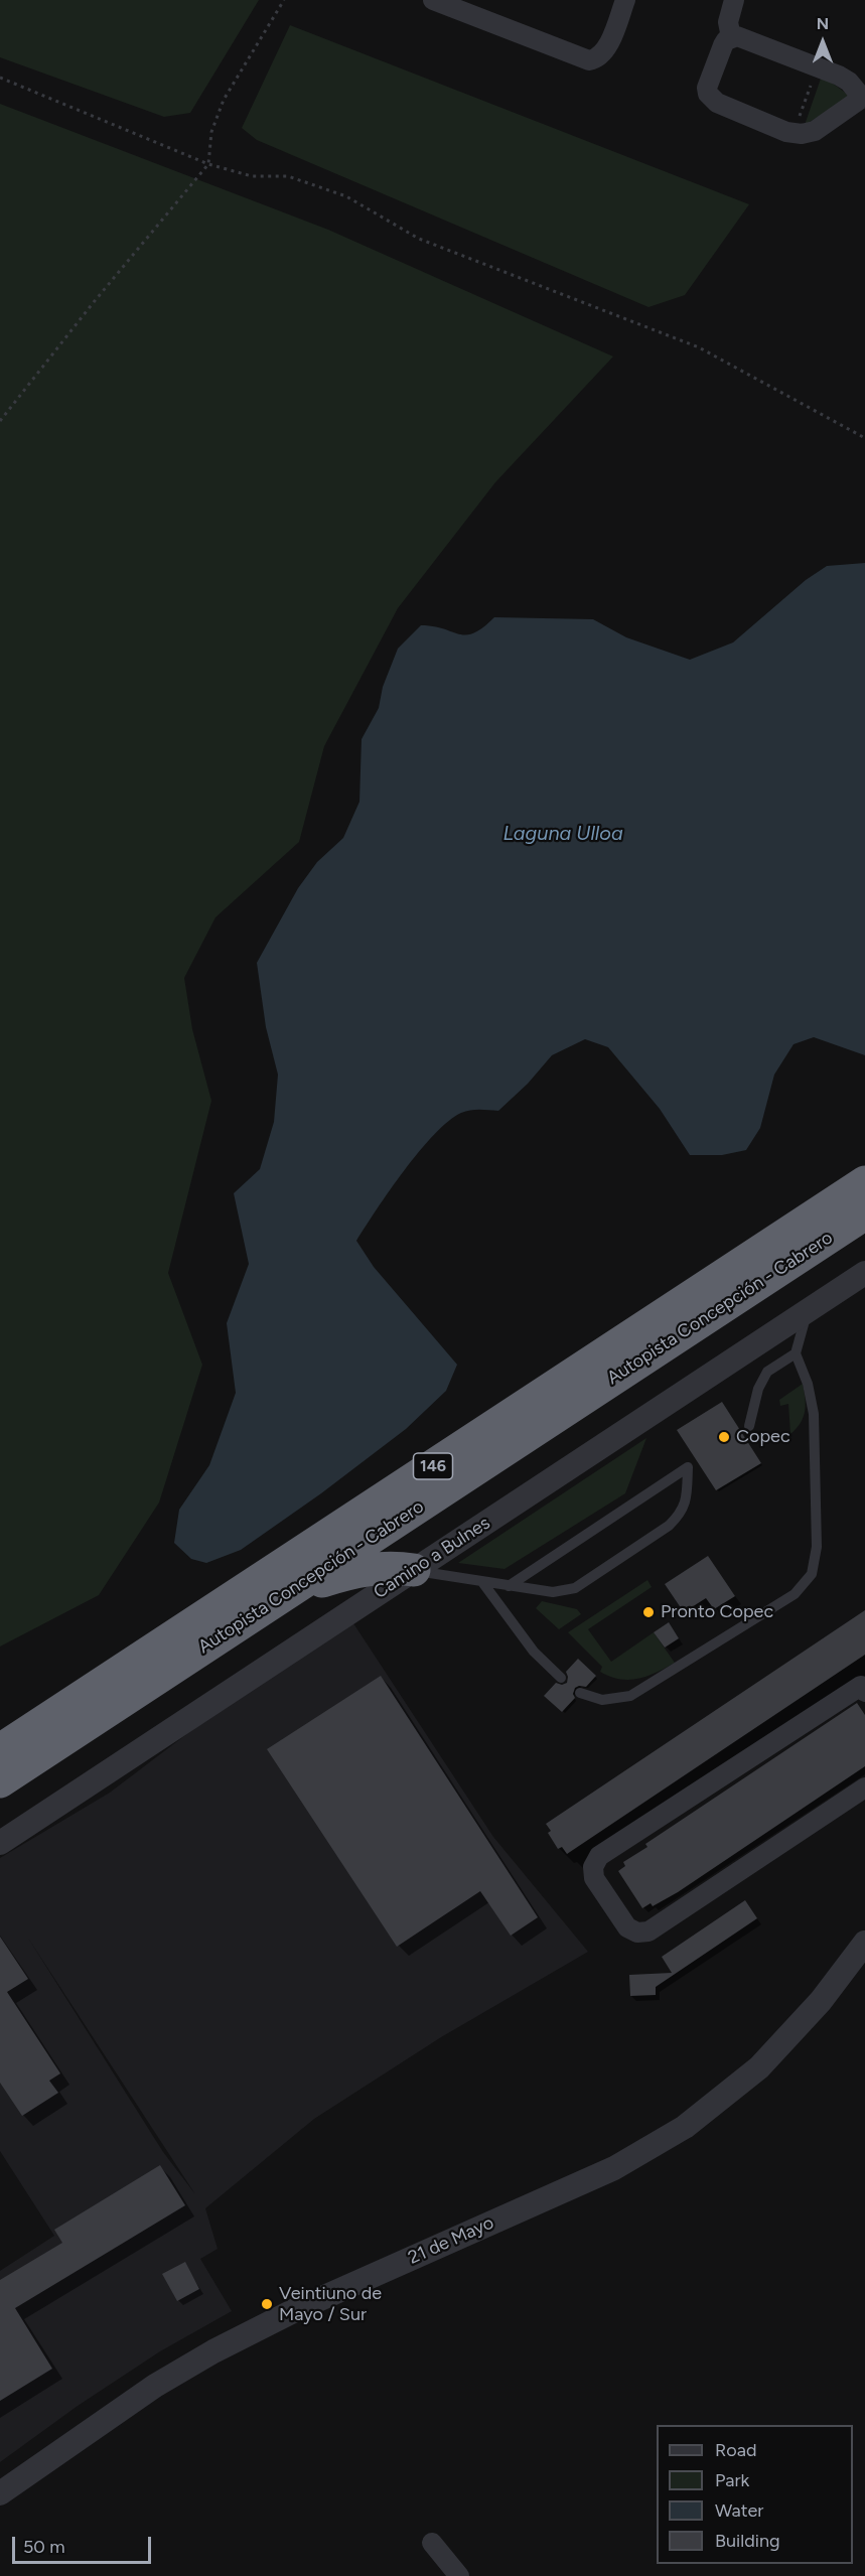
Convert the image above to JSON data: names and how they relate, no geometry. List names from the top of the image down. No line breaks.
{"streets":{"highway":["Autopista Concepción - Cabrero","146"],"street":["Camino a Bulnes","21 de Mayo"]},"water":["Laguna Ulloa"],"places":["Copec","Pronto Copec","Veintiuno de Mayo / Sur"],"legend":["Road","Park","Water","Building"],"scale_bar":"50 m","north":"top"}
